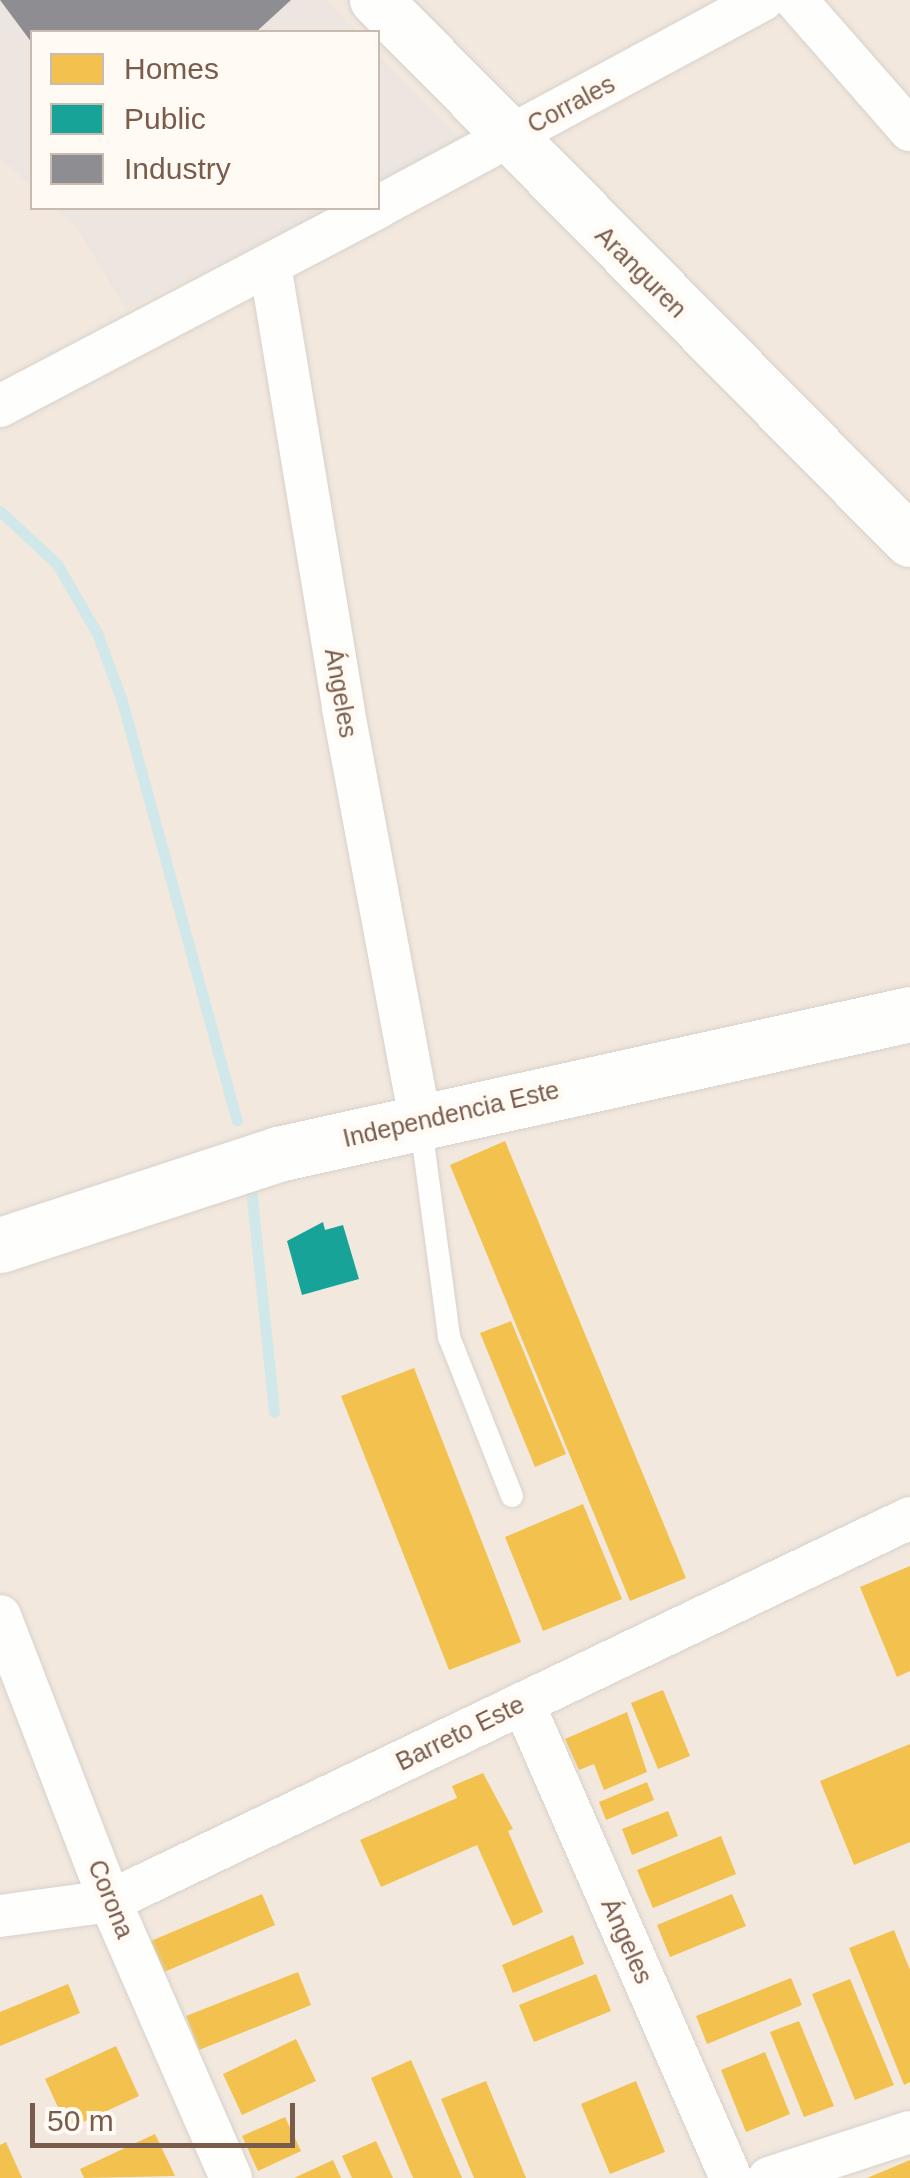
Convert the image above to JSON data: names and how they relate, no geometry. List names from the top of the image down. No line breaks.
{"streets":{"main road":["Independencia Este"],"street":["Corrales","Aranguren","Ángeles","Barreto Este","Corona"]},"crossings":[["Corrales","Aranguren"],["Corrales","Ángeles"],["Ángeles","Independencia Este"],["Ángeles","Barreto Este"],["Barreto Este","Corona"]],"legend":["Homes","Public","Industry"],"scale_bar":"50 m"}
